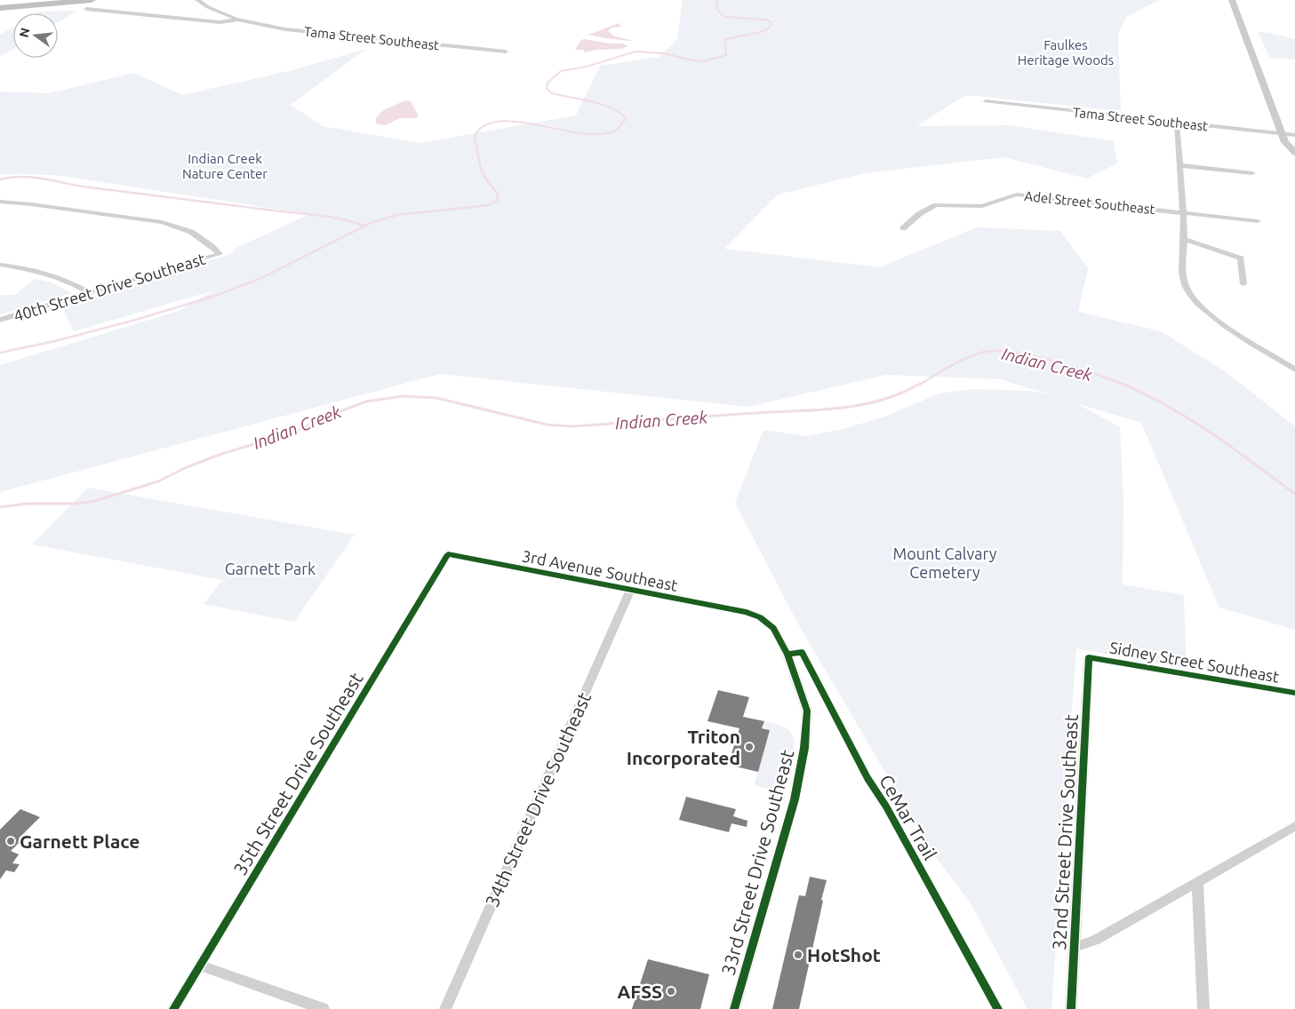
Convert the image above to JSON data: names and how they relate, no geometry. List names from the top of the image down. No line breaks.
{"streets":{"street":["Tama Street Southeast","Adel Street Southeast","40th Street Drive Southeast","3rd Avenue Southeast","Sidney Street Southeast","35th Street Drive Southeast","34th Street Drive Southeast","32nd Street Drive Southeast","33rd Street Drive Southeast"],"cycle path":["CeMar Trail"]},"crossings":[["3rd Avenue Southeast","35th Street Drive Southeast"],["3rd Avenue Southeast","34th Street Drive Southeast"],["3rd Avenue Southeast","33rd Street Drive Southeast"],["Sidney Street Southeast","32nd Street Drive Southeast"]],"water":["Indian Creek"],"parks":["Faulkes Heritage Woods","Indian Creek Nature Center","Mount Calvary Cemetery","Garnett Park"],"places":["Triton Incorporated","Garnett Place","HotShot","AFSS"],"north":"left"}
